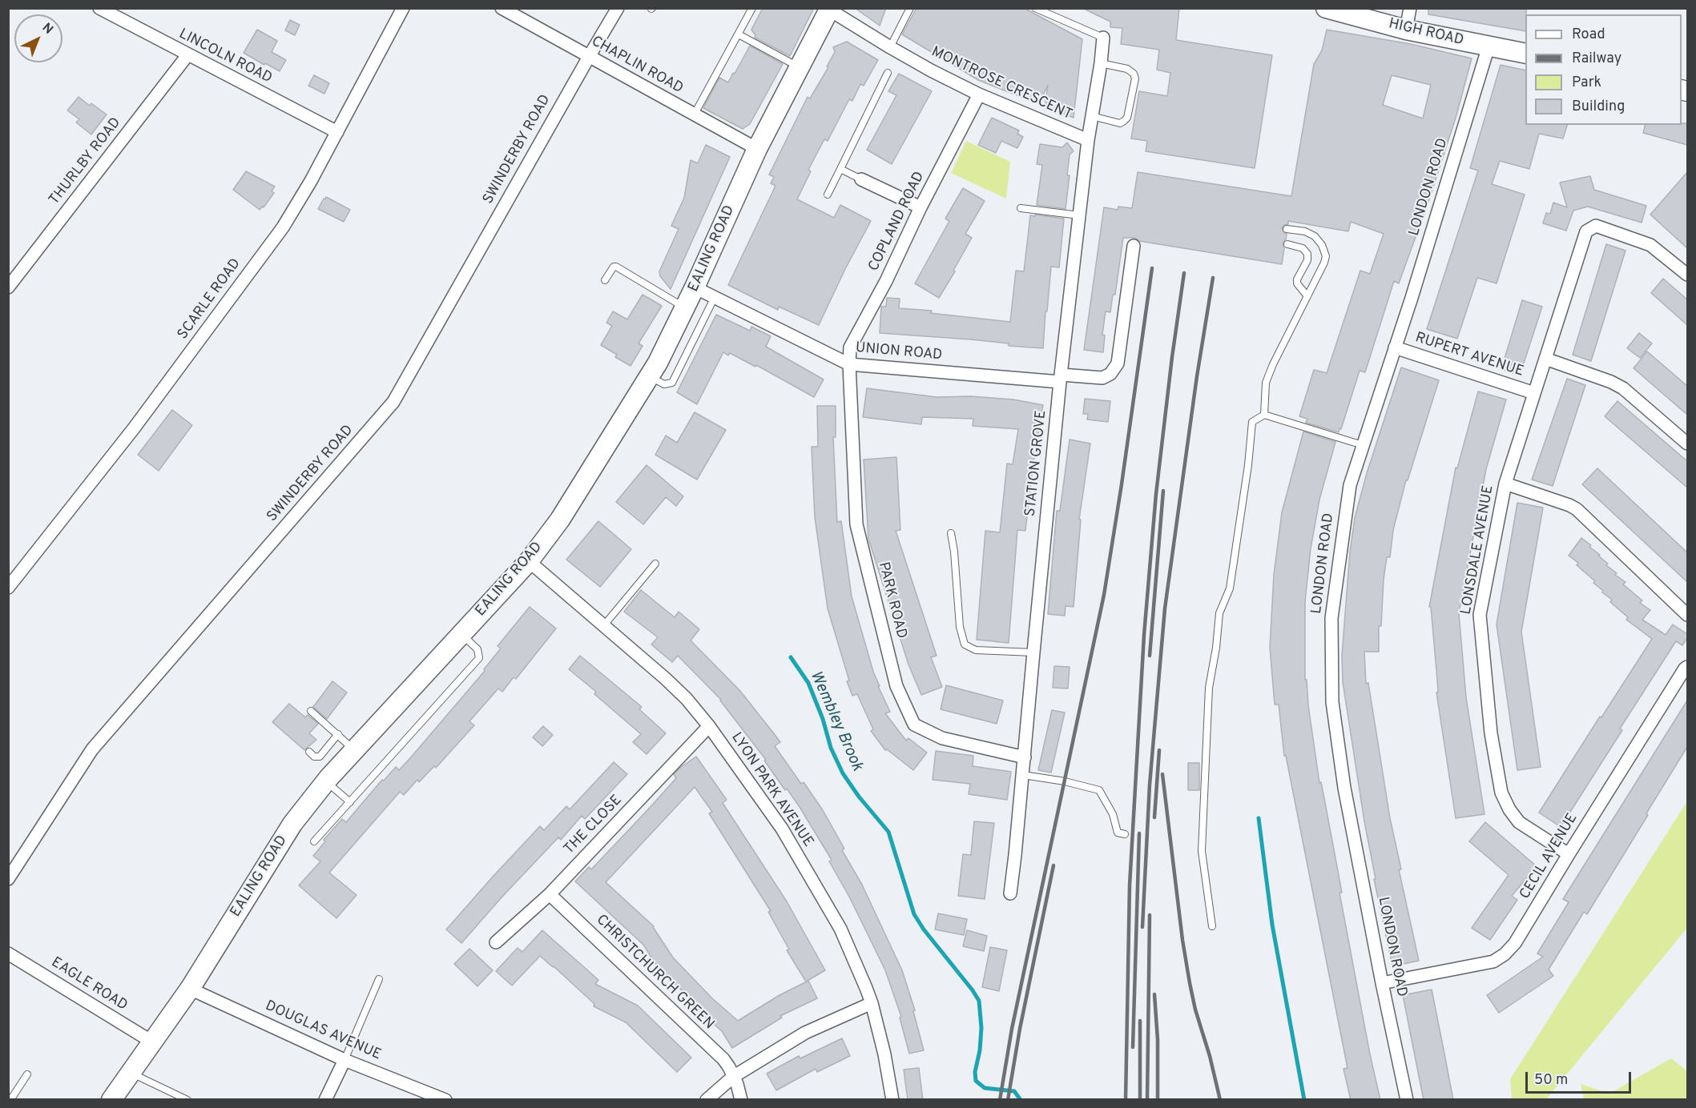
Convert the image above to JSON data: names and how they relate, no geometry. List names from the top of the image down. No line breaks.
{"streets":{"main road":["HIGH ROAD","EALING ROAD"],"street":["LINCOLN ROAD","CHAPLIN ROAD","MONTROSE CRESCENT","SWINDERBY ROAD","THURLBY ROAD","LONDON ROAD","COPLAND ROAD","SCARLE ROAD","UNION ROAD","RUPERT AVENUE","STATION GROVE","LONSDALE AVENUE","PARK ROAD","LYON PARK AVENUE","THE CLOSE","CECIL AVENUE","CHRISTCHURCH GREEN","EAGLE ROAD","DOUGLAS AVENUE"]},"crossings":[["HIGH ROAD","LONDON ROAD"],["LINCOLN ROAD","THURLBY ROAD"],["LINCOLN ROAD","SCARLE ROAD"],["CHAPLIN ROAD","SWINDERBY ROAD"],["CHAPLIN ROAD","EALING ROAD"],["MONTROSE CRESCENT","COPLAND ROAD"],["MONTROSE CRESCENT","EALING ROAD"],["MONTROSE CRESCENT","STATION GROVE"],["LONDON ROAD","RUPERT AVENUE"],["LONDON ROAD","CECIL AVENUE"],["COPLAND ROAD","UNION ROAD"],["COPLAND ROAD","PARK ROAD"],["EALING ROAD","UNION ROAD"],["EALING ROAD","LYON PARK AVENUE"],["EALING ROAD","EAGLE ROAD"],["EALING ROAD","DOUGLAS AVENUE"],["UNION ROAD","STATION GROVE"],["UNION ROAD","PARK ROAD"],["RUPERT AVENUE","LONSDALE AVENUE"],["STATION GROVE","PARK ROAD"],["LONSDALE AVENUE","CECIL AVENUE"],["LYON PARK AVENUE","THE CLOSE"],["THE CLOSE","CHRISTCHURCH GREEN"]],"water":["Wembley Brook"],"legend":["Road","Railway","Park","Building"],"scale_bar":"50 m","north":"top right"}
